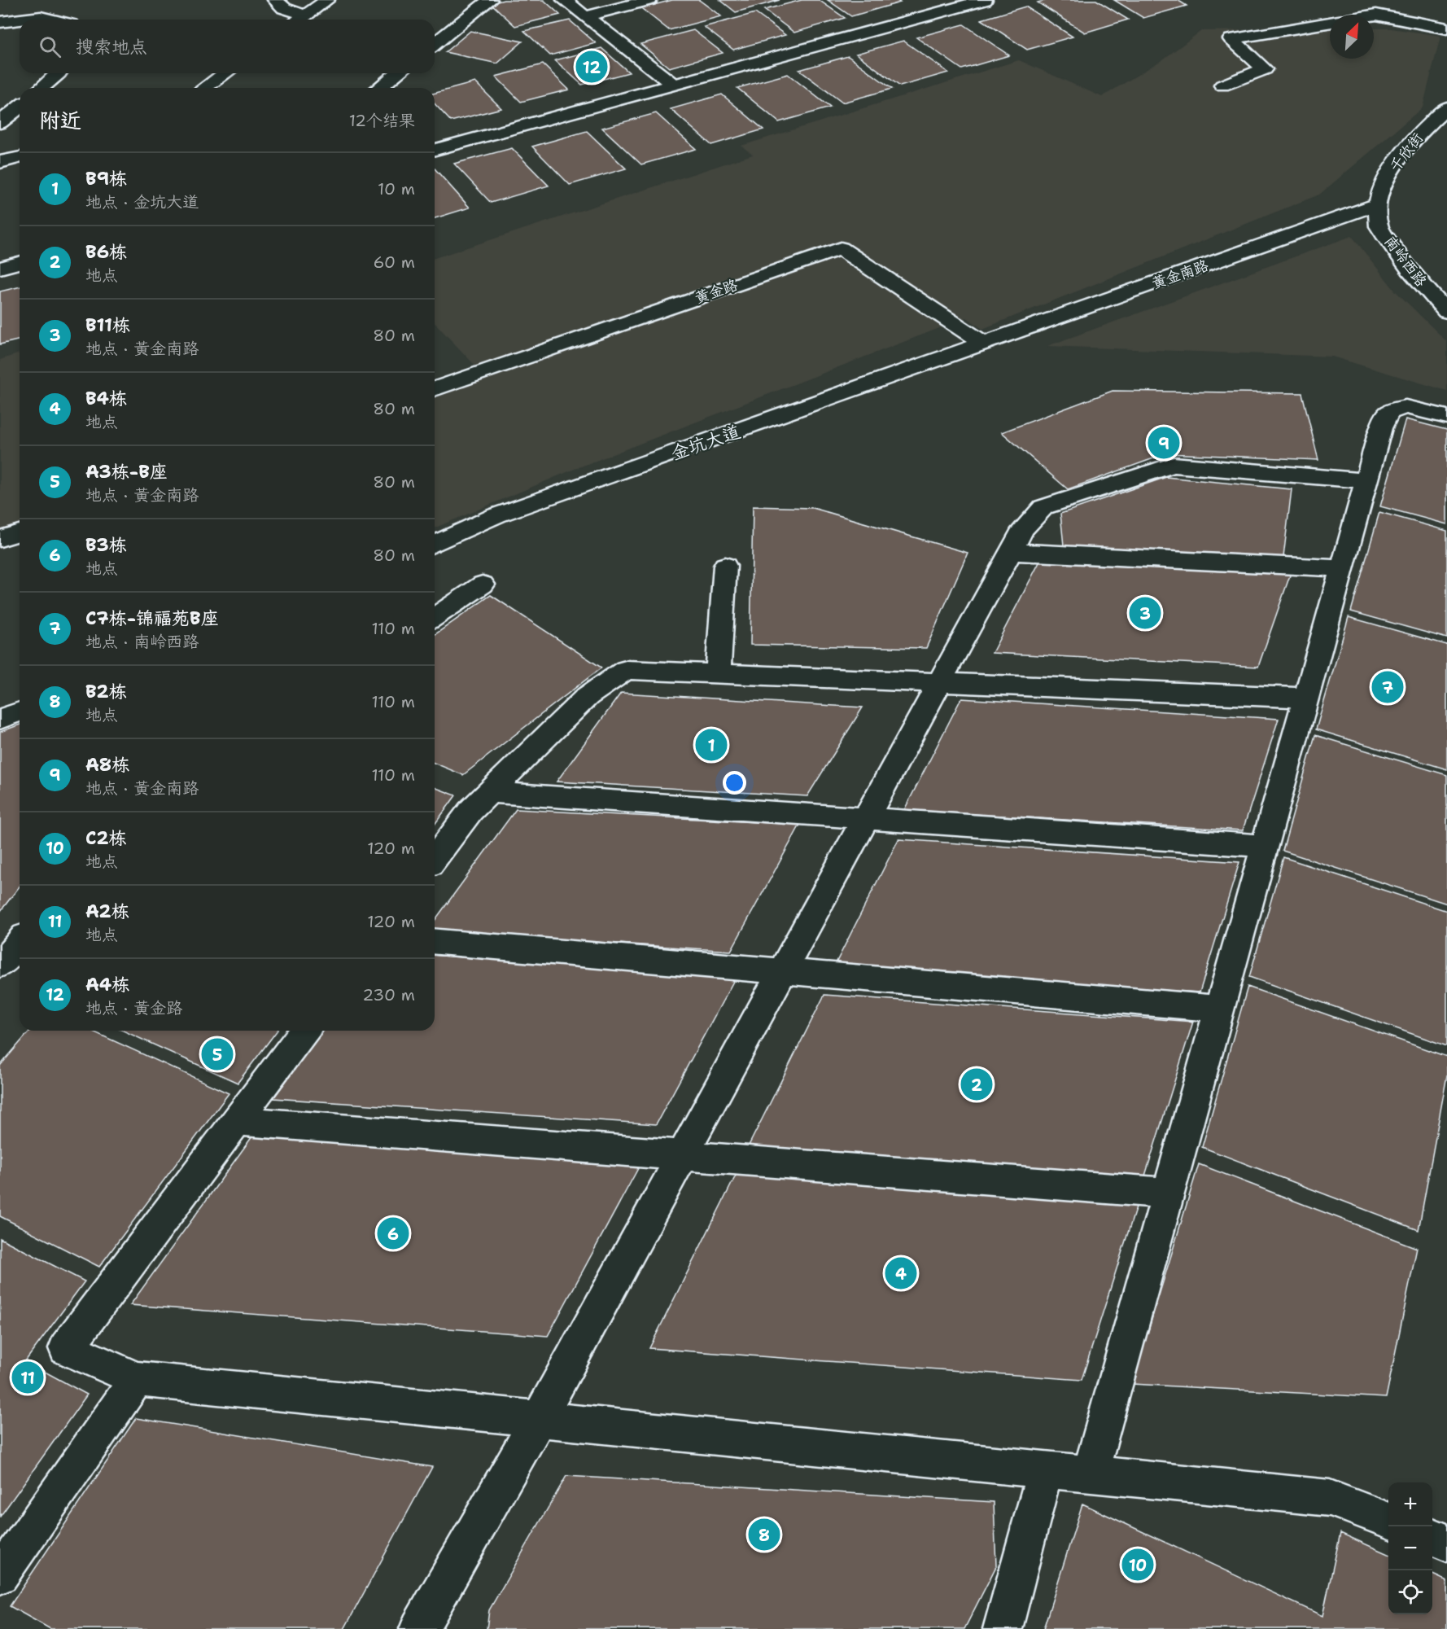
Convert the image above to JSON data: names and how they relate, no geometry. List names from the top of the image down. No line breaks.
{"streets":{"street":["千欣街","南岭西路","黄金南路","黄金路","金坑大道"]},"crossings":[["千欣街","南岭西路"],["千欣街","黄金南路"],["南岭西路","黄金南路"],["黄金南路","黄金路"],["黄金南路","金坑大道"],["黄金路","金坑大道"]],"north":"top right","page":{"search":"搜索地点","pins":["12","9","3","7","1","5","2","6","4","11","8","10"],"heading":["附近","12个结果"],"list":[{"mark":"1","name":"B9栋","note":"地点 · 金坑大道","value":"10 m"},{"mark":"2","name":"B6栋","note":"地点","value":"60 m"},{"mark":"3","name":"B11栋","note":"地点 · 黄金南路","value":"80 m"},{"mark":"4","name":"B4栋","note":"地点","value":"80 m"},{"mark":"5","name":"A3栋-B座","note":"地点 · 黄金南路","value":"80 m"},{"mark":"6","name":"B3栋","note":"地点","value":"80 m"},{"mark":"7","name":"C7栋-锦福苑B座","note":"地点 · 南岭西路","value":"110 m"},{"mark":"8","name":"B2栋","note":"地点","value":"110 m"},{"mark":"9","name":"A8栋","note":"地点 · 黄金南路","value":"110 m"},{"mark":"10","name":"C2栋","note":"地点","value":"120 m"},{"mark":"11","name":"A2栋","note":"地点","value":"120 m"},{"mark":"12","name":"A4栋","note":"地点 · 黄金路","value":"230 m"}],"map_buttons":["+","−"]}}
